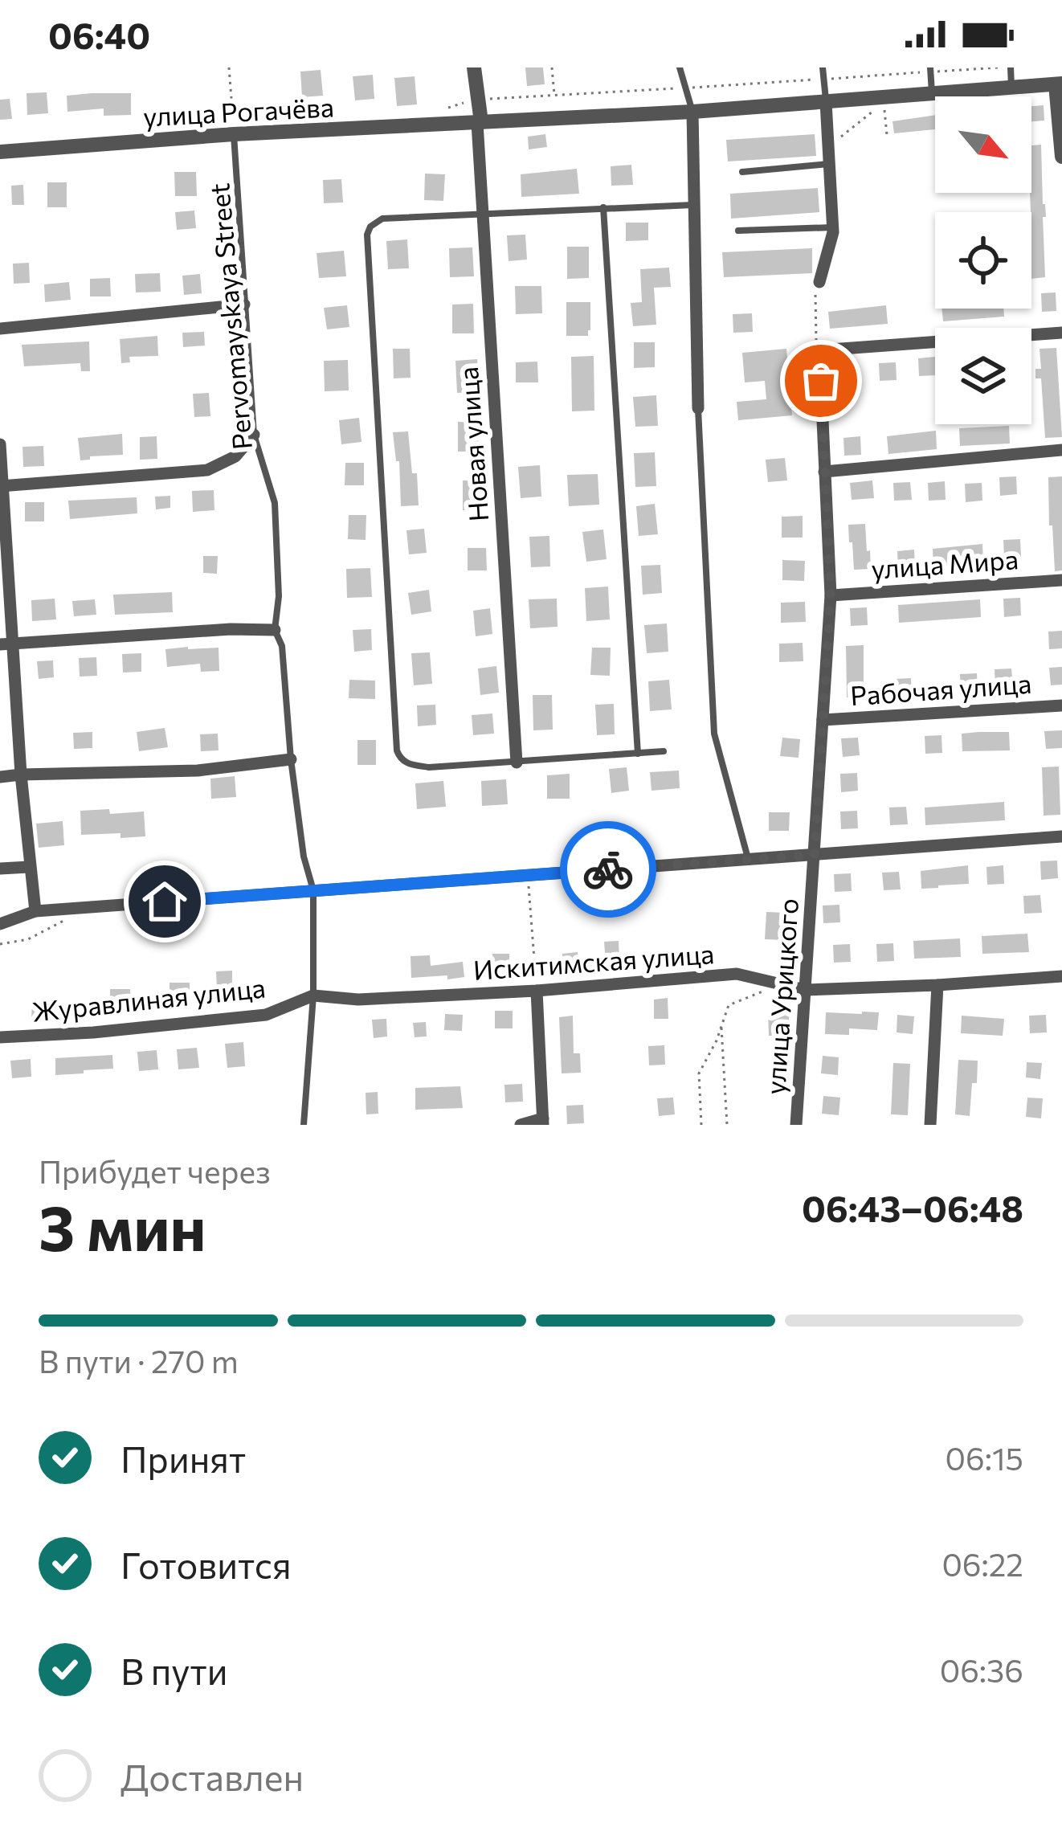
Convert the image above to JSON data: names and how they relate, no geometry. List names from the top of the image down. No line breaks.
{"streets":{"street":["улица Рогачёва","Новая улица","улица Мира","Рабочая улица","Искитимская улица","улица Урицкого","Журавлиная улица"],"lane":["Pervomayskaya Street"]},"crossings":[["улица Рогачёва","Pervomayskaya Street"],["улица Рогачёва","Новая улица"],["Pervomayskaya Street","Журавлиная улица"],["улица Мира","улица Урицкого"],["Рабочая улица","улица Урицкого"],["Искитимская улица","улица Урицкого"],["Искитимская улица","Журавлиная улица"]],"north":"bottom right","page":{"status":"06:40","heading":["3 мин","Прибудет через","06:43–06:48"],"bar":"В пути · 270 m","list":[["Принят","06:15"],["Готовится","06:22"],["В пути","06:36"],"Доставлен"]}}
